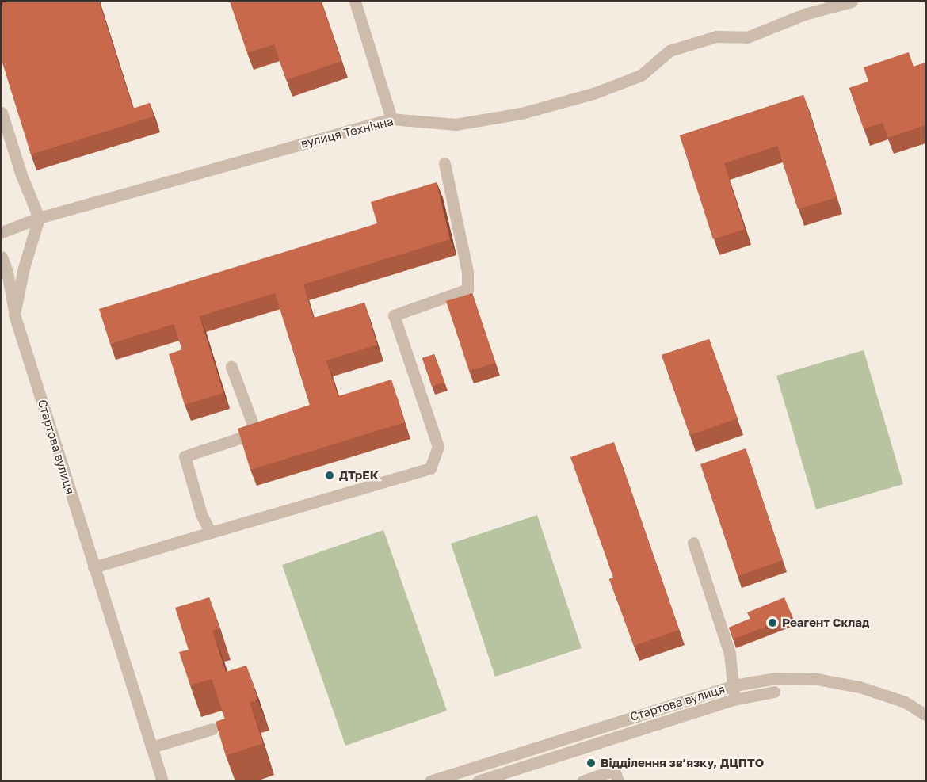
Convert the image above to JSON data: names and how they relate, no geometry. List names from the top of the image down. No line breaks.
{"streets":{"street":["вулиця Технічна","Стартова вулиця"]},"crossings":[["вулиця Технічна","Стартова вулиця"]],"places":["ДТрЕК","Реагент Склад","Відділення зв’язку, ДЦПТО"]}
